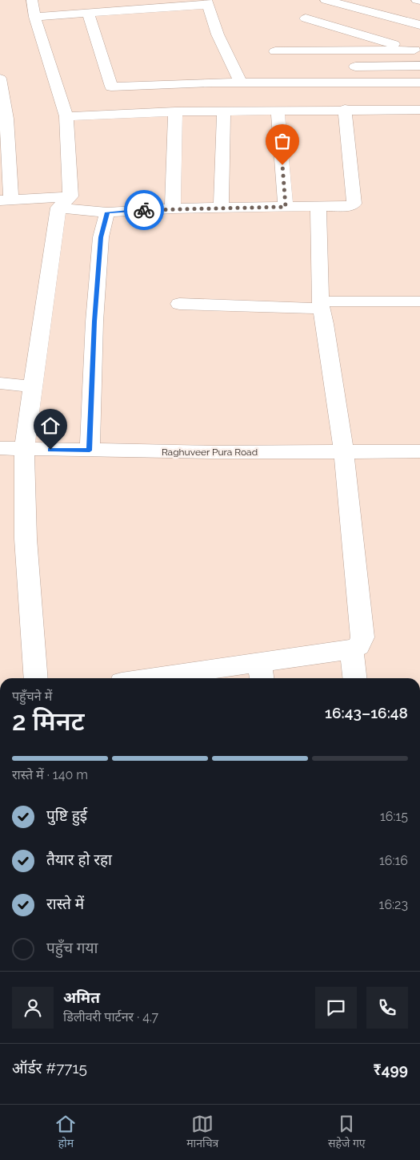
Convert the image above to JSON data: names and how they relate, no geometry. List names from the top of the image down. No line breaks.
{"streets":{"street":["Raghuveer Pura Road"]},"page":{"heading":["2 मिनट","पहुँचने में","16:43–16:48"],"panel":["अमित","डिलीवरी पार्टनर · 4.7","ऑर्डर #7715","₹499"],"bar":"रास्ते में · 140 m","list":[["पुष्टि हुई","16:15"],["तैयार हो रहा","16:16"],["रास्ते में","16:23"],"पहुँच गया"],"tabs":["होम","मानचित्र","सहेजे गए"]}}
